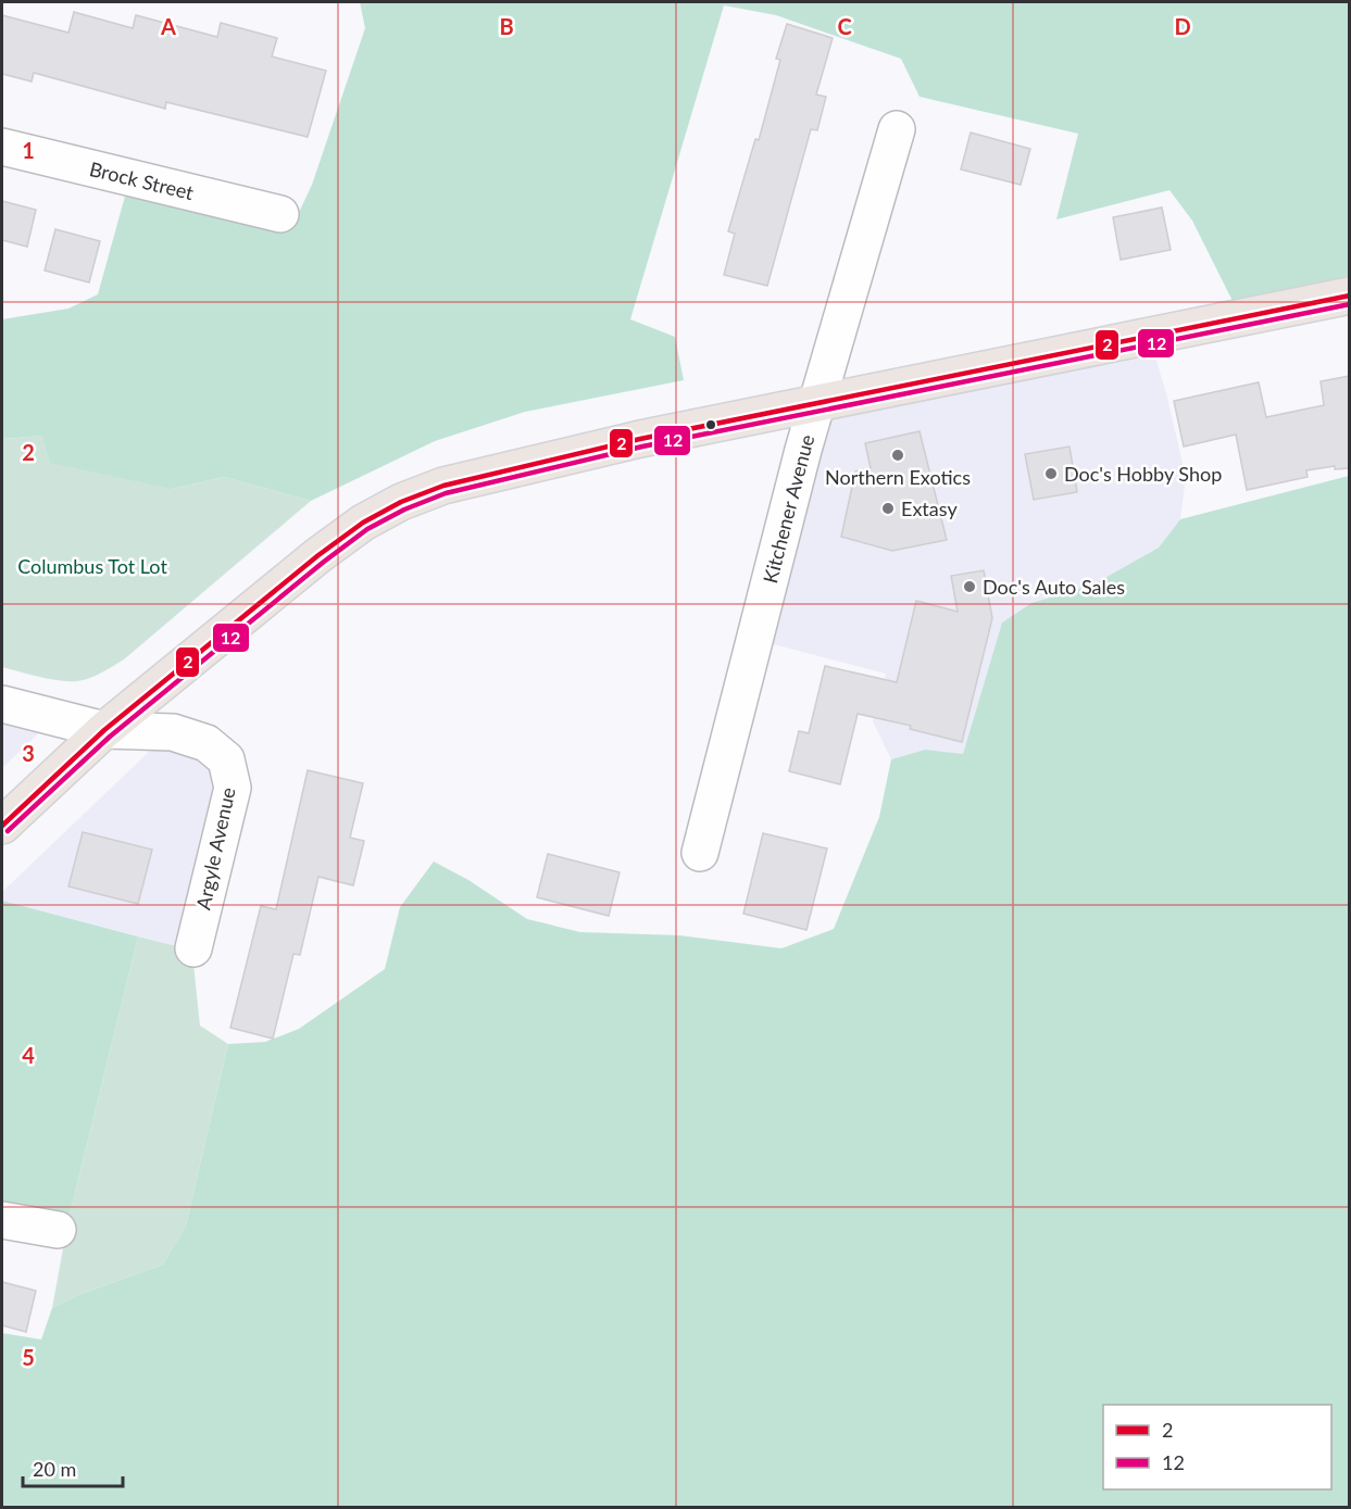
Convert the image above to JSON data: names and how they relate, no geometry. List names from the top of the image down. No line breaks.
{"streets":{"street":["Brock Street","Kitchener Avenue","Argyle Avenue"]},"parks":["Columbus Tot Lot"],"places":["Northern Exotics","Doc's Hobby Shop","Extasy","Doc's Auto Sales"],"lines":["transit line 2","transit line 12"],"legend":["2","12"],"scale_bar":"20 m","grid":{"columns":["A","B","C","D"],"rows":["1","2","3","4","5"]}}
